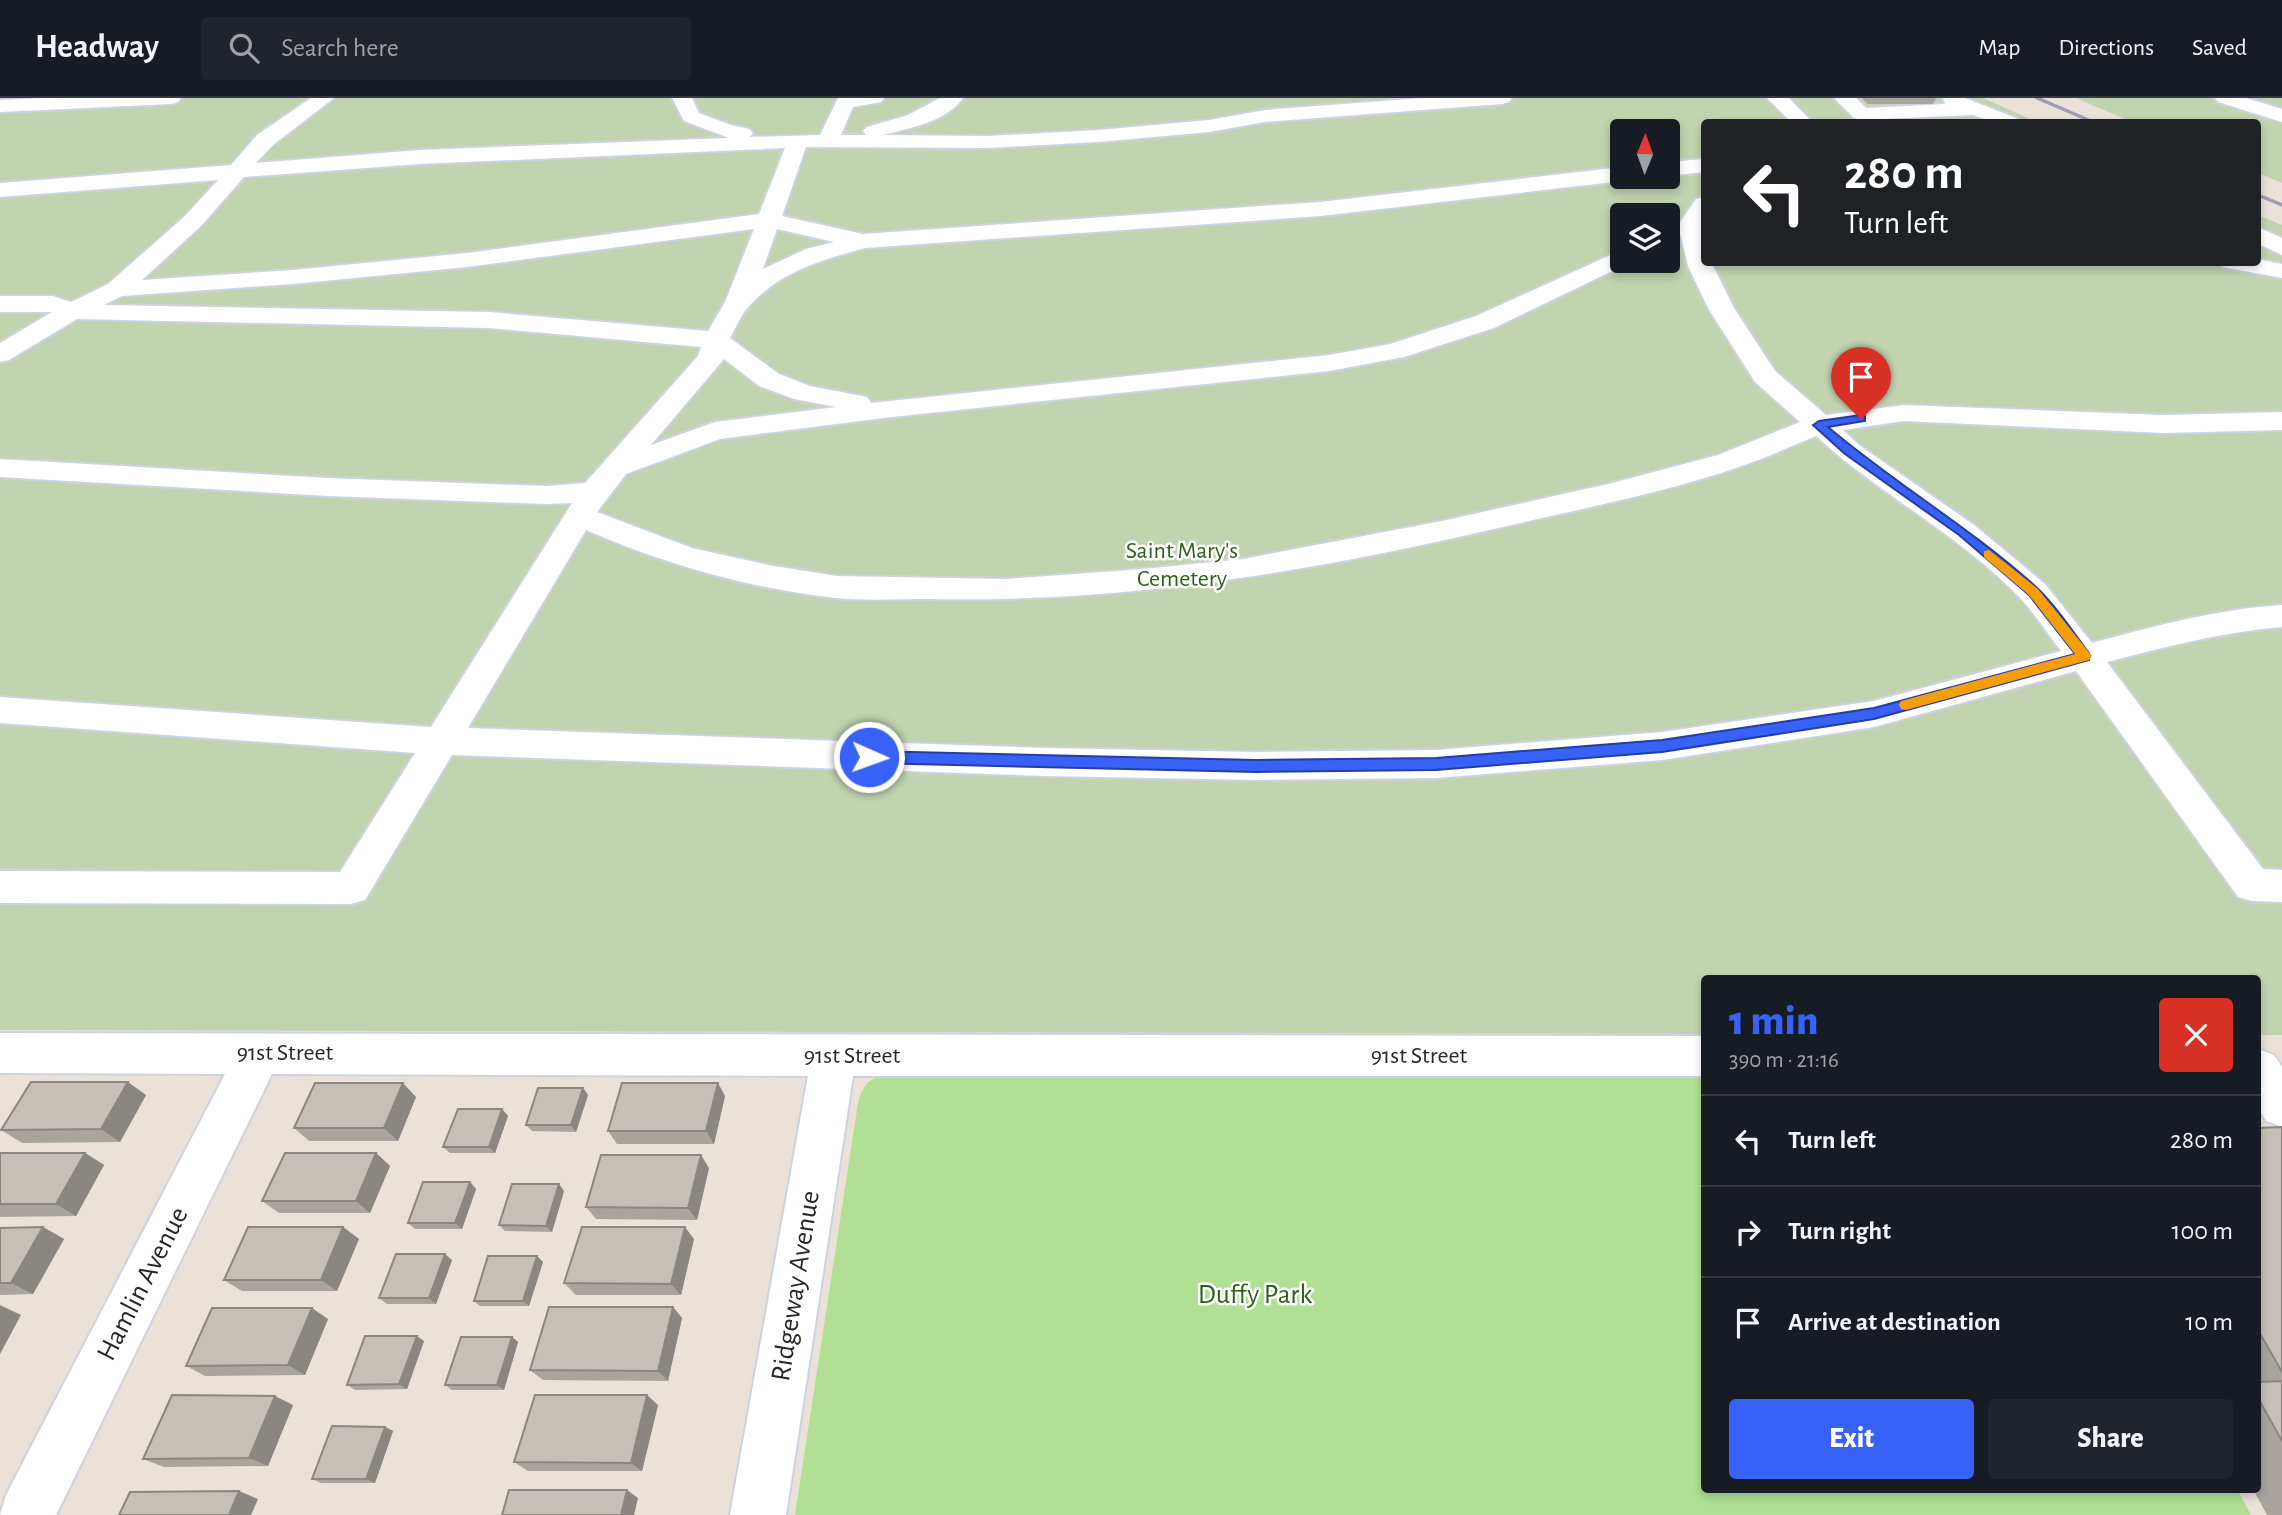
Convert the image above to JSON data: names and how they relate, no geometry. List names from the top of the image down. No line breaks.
{"streets":{"street":["91st Street","Hamlin Avenue","Ridgeway Avenue"]},"crossings":[["91st Street","Hamlin Avenue"],["91st Street","Ridgeway Avenue"]],"parks":["Saint Mary's Cemetery","Duffy Park"],"north":"top","page":{"header":"Headway","search":"Search here","nav":["Map","Directions","Saved"],"turn":["280 m","Turn left"],"heading":["1 min","390 m · 21:16"],"list":[{"name":"Turn left","value":"280 m"},{"name":"Turn right","value":"100 m"},{"name":"Arrive at destination","value":"10 m"}],"buttons":["Exit","Share"]}}
